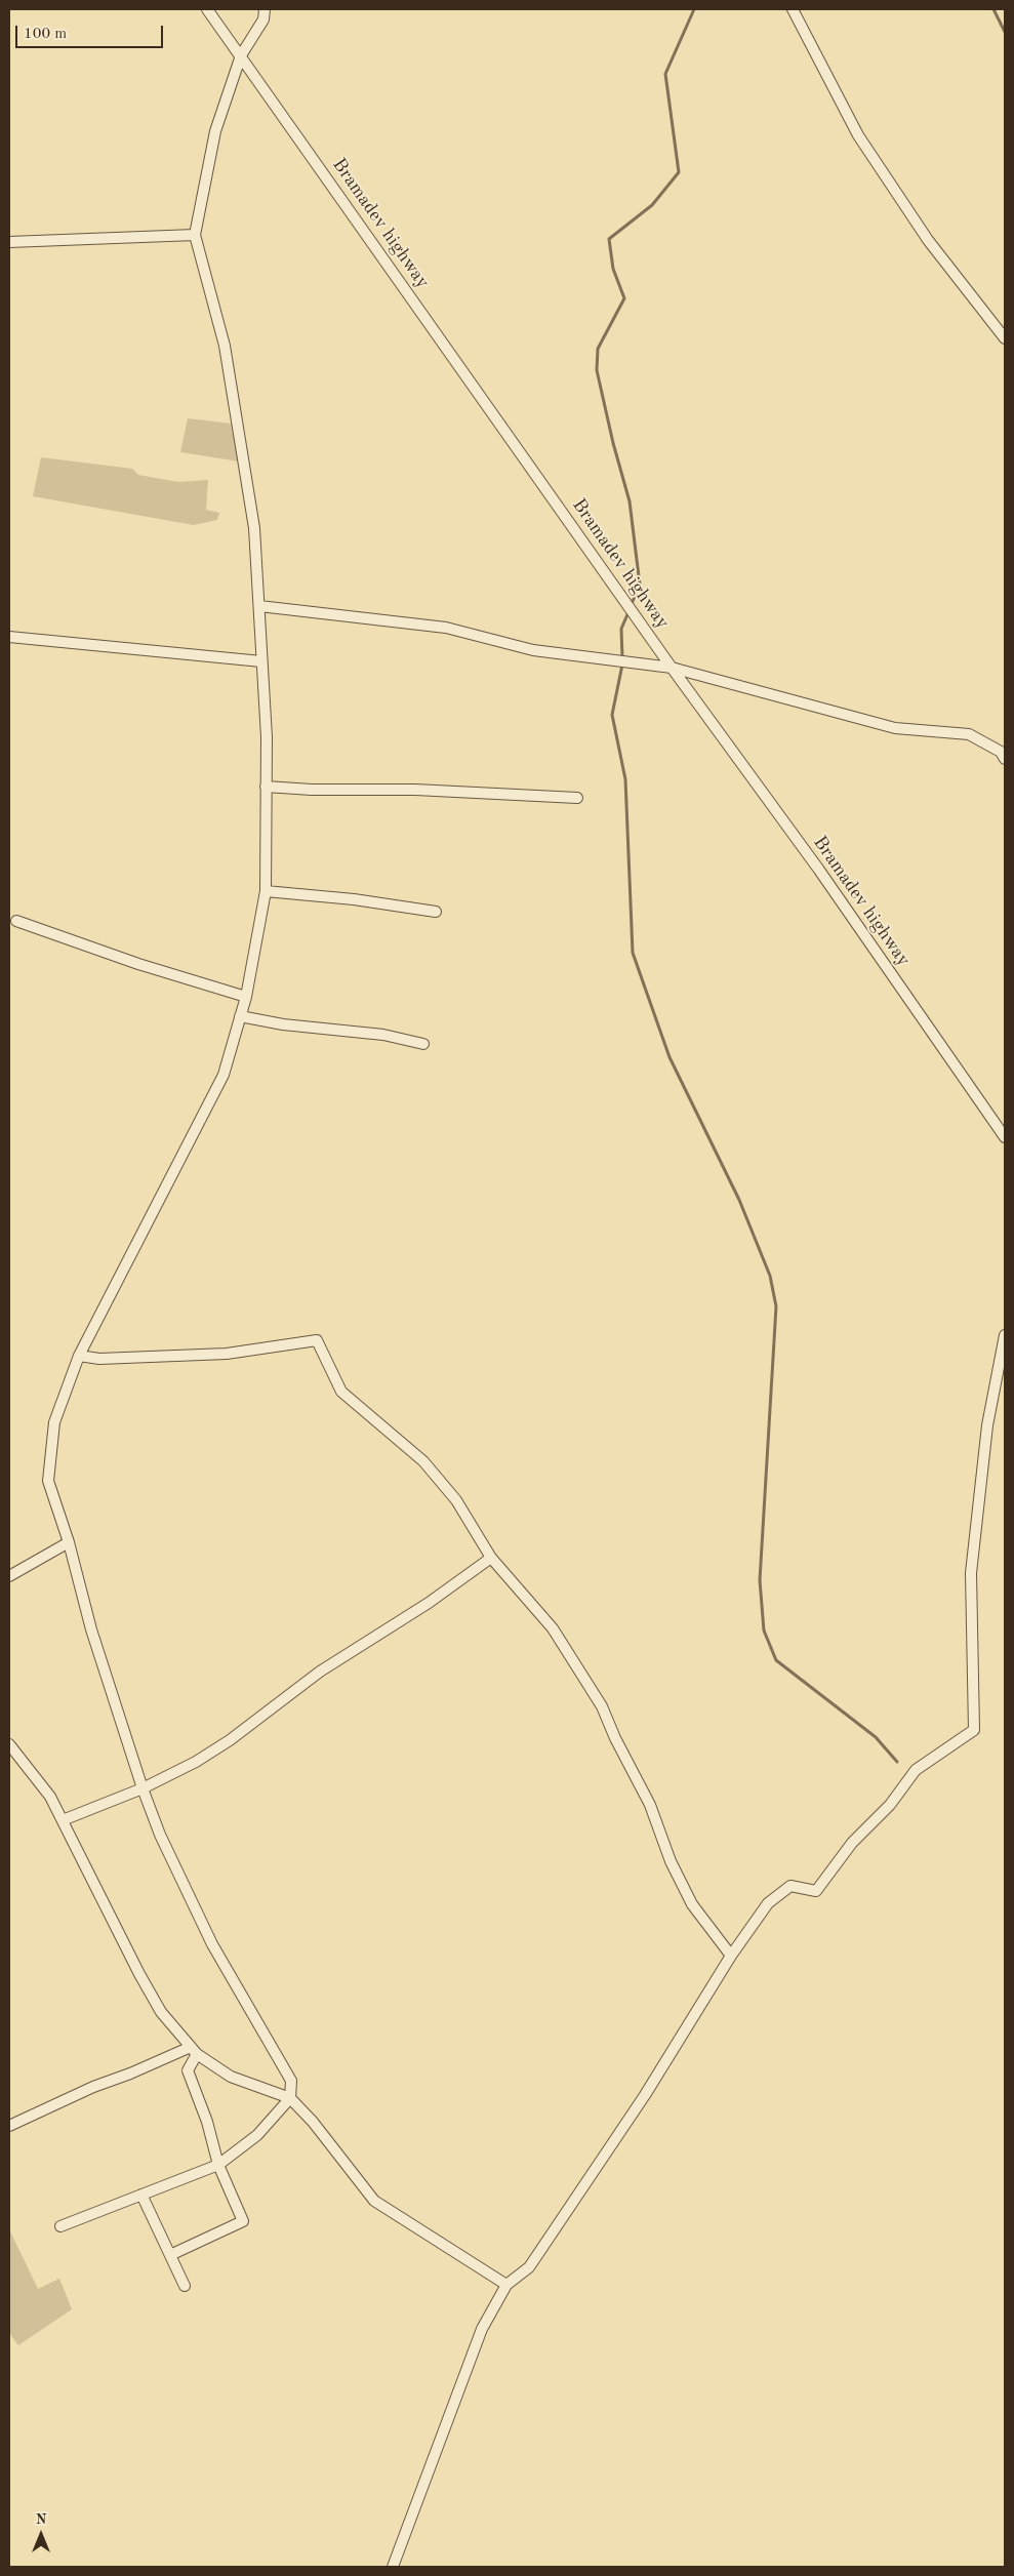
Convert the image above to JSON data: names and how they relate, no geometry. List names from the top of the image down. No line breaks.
{"streets":{"street":["Bramadev highway"]},"scale_bar":"100 m","north":"top"}
